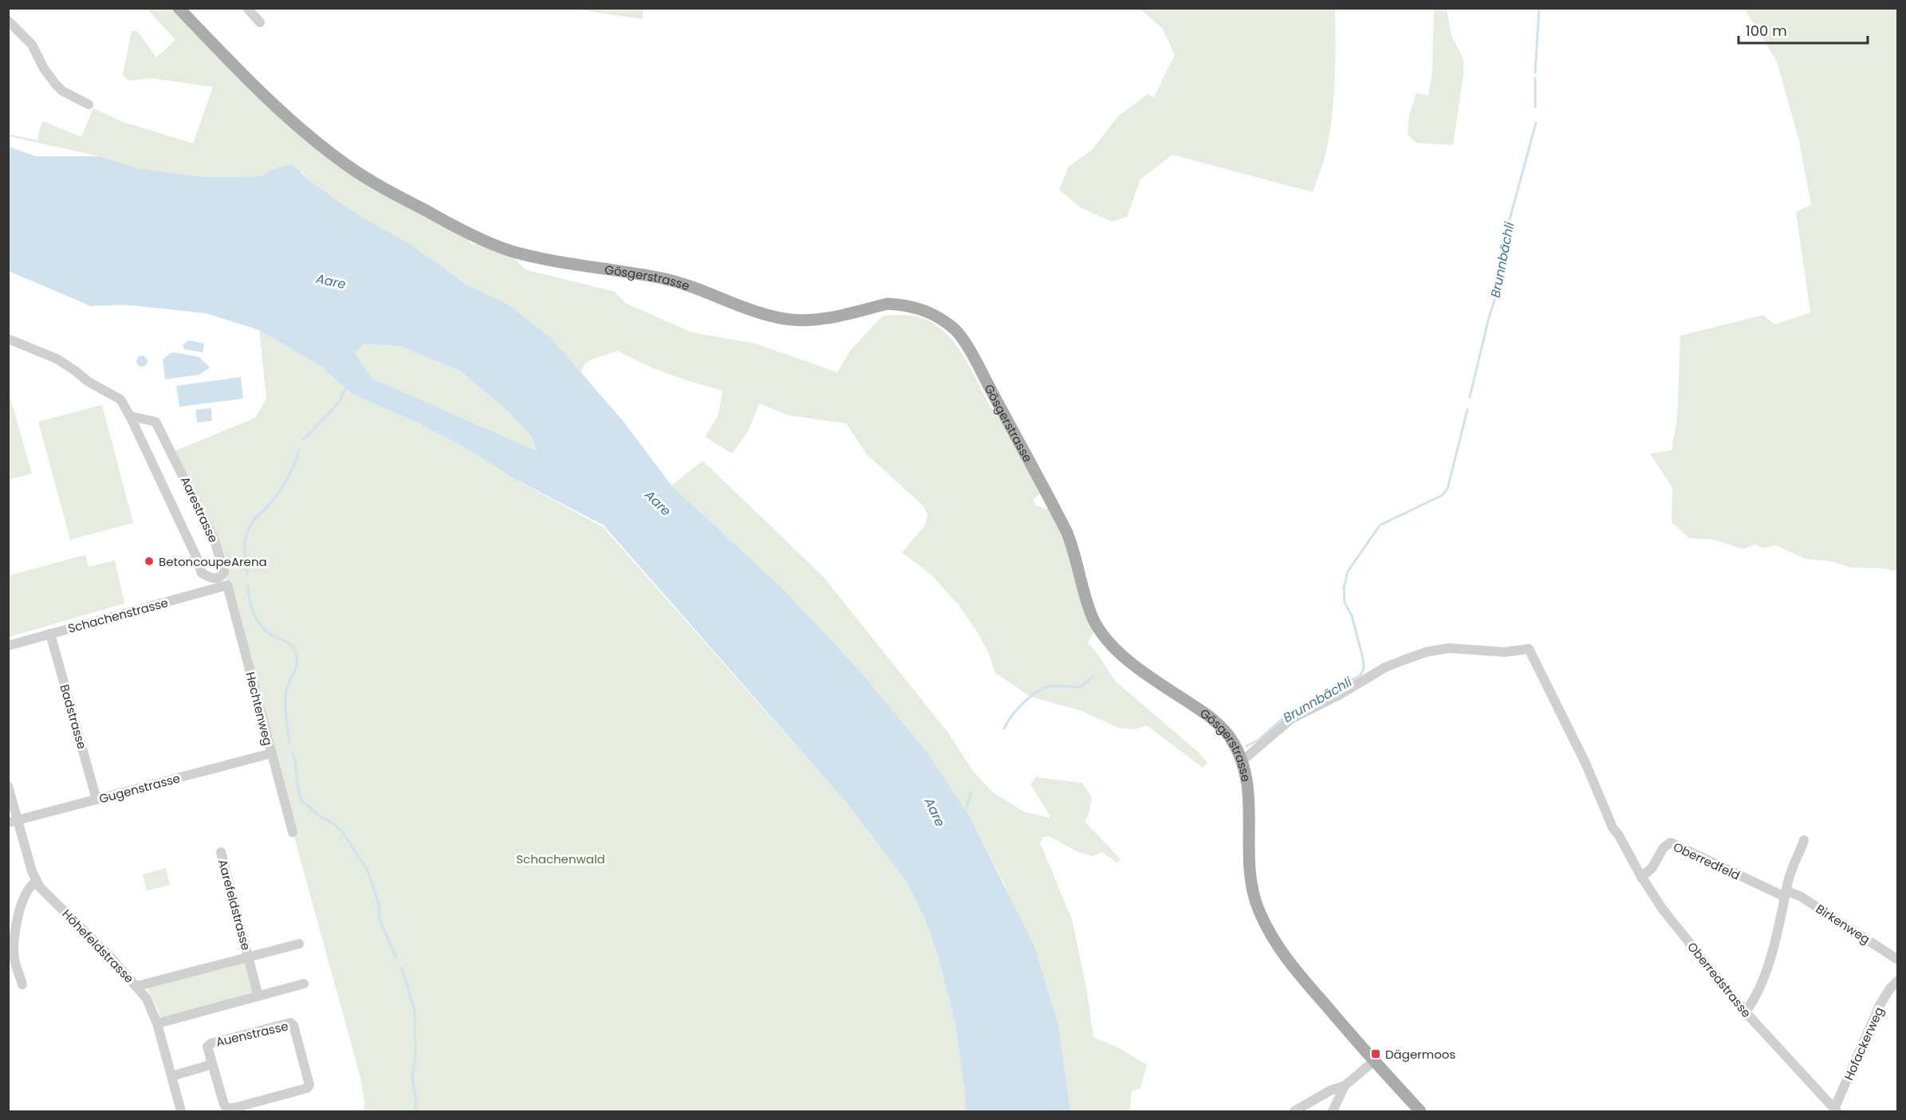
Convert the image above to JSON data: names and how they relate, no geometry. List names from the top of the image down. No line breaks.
{"streets":{"main road":["Gösgerstrasse"],"street":["Aarestrasse","Schachenstrasse","Hechtenweg","Badstrasse","Gugenstrasse","Oberredfeld","Aarefeldstrasse","Birkenweg","Höhefeldstrasse","Oberredstrasse","Auenstrasse","Hofackerweg"]},"crossings":[["Gösgerstrasse","Oberredstrasse"],["Schachenstrasse","Hechtenweg"],["Schachenstrasse","Badstrasse"],["Hechtenweg","Gugenstrasse"],["Badstrasse","Gugenstrasse"],["Gugenstrasse","Höhefeldstrasse"],["Oberredfeld","Birkenweg"],["Oberredfeld","Oberredstrasse"],["Aarefeldstrasse","Höhefeldstrasse"],["Höhefeldstrasse","Auenstrasse"],["Oberredstrasse","Hofackerweg"]],"water":["Brunnbächli","Aare"],"parks":["Schachenwald"],"places":{"other":["BetoncoupeArena"],"transit":["Dägermoos"]},"scale_bar":"100 m"}
